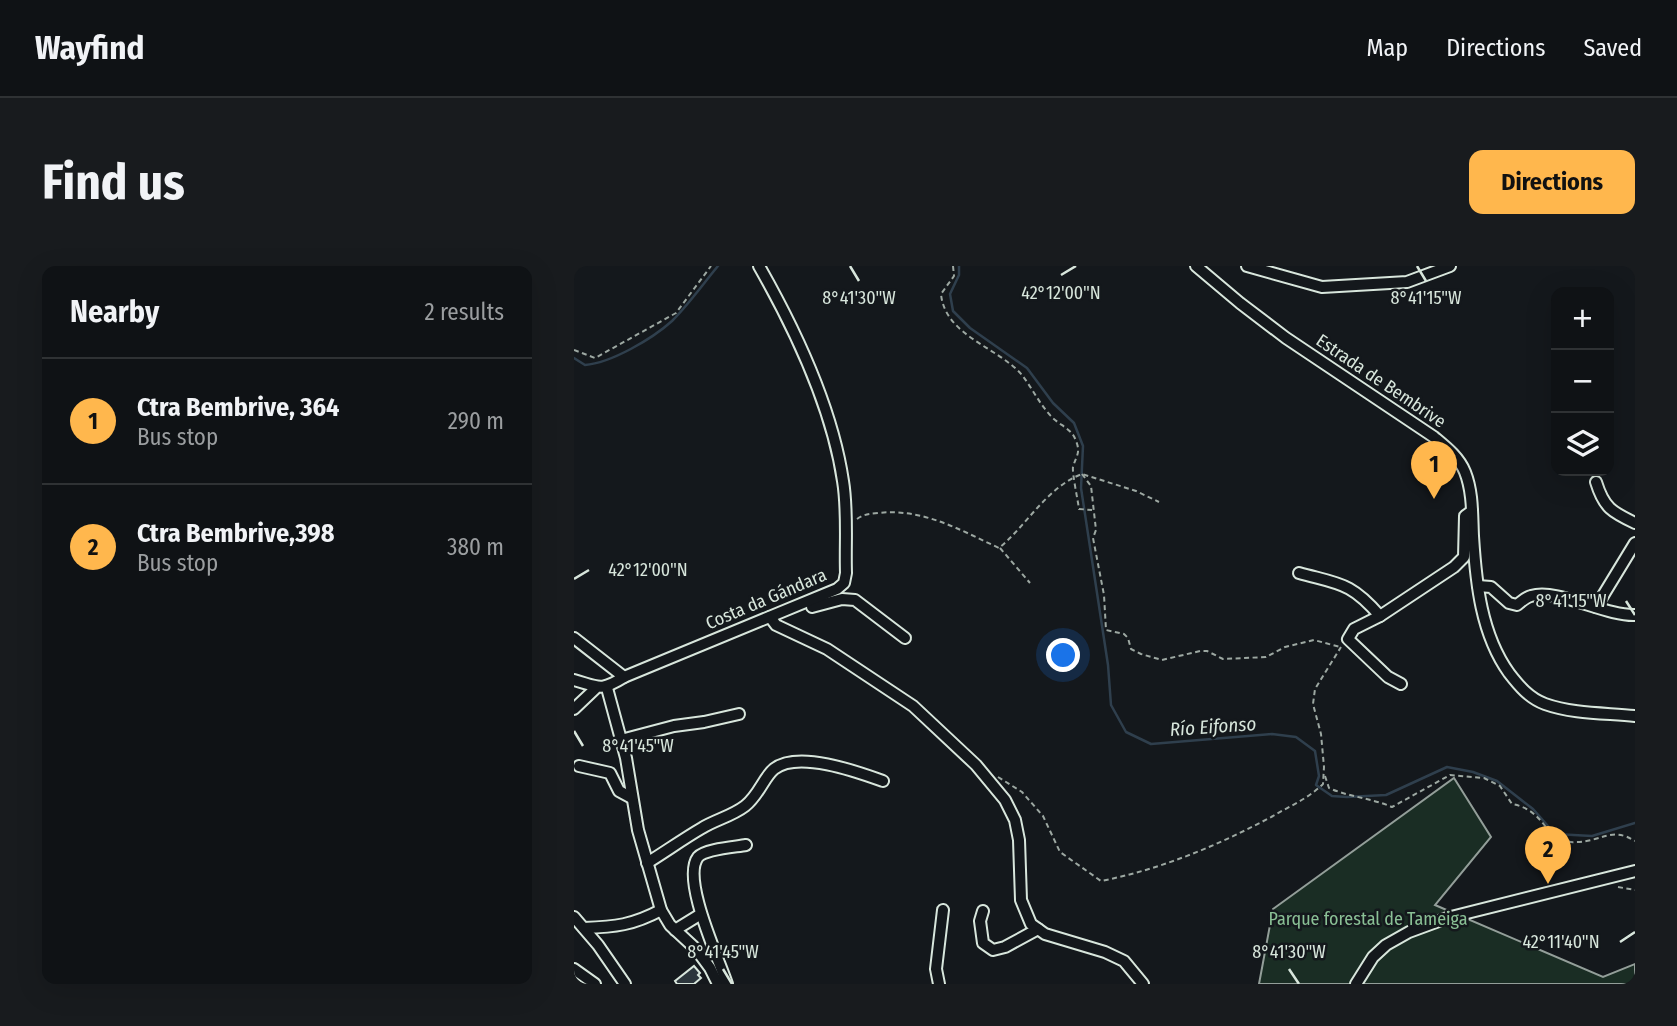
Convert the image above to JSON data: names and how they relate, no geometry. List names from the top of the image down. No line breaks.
{"streets":{"street":["Estrada de Bembrive","Costa da Gándara"]},"water":["Río Eifonso"],"parks":["Parque forestal de Tameiga"],"page":{"header":"Wayfind","nav":["Map","Directions","Saved"],"buttons":"Directions","title":"Find us","heading":["Nearby","2 results"],"map_buttons":["+","−"],"list":[{"mark":"1","name":"Ctra Bembrive, 364","note":"Bus stop","value":"290 m"},{"mark":"2","name":"Ctra Bembrive,398","note":"Bus stop","value":"380 m"}],"pins":["1","2"]},"coordinates":["42°12'00\"N","8°41'30\"W","8°41'15\"W","8°41'45\"W","42°11'40\"N"]}
